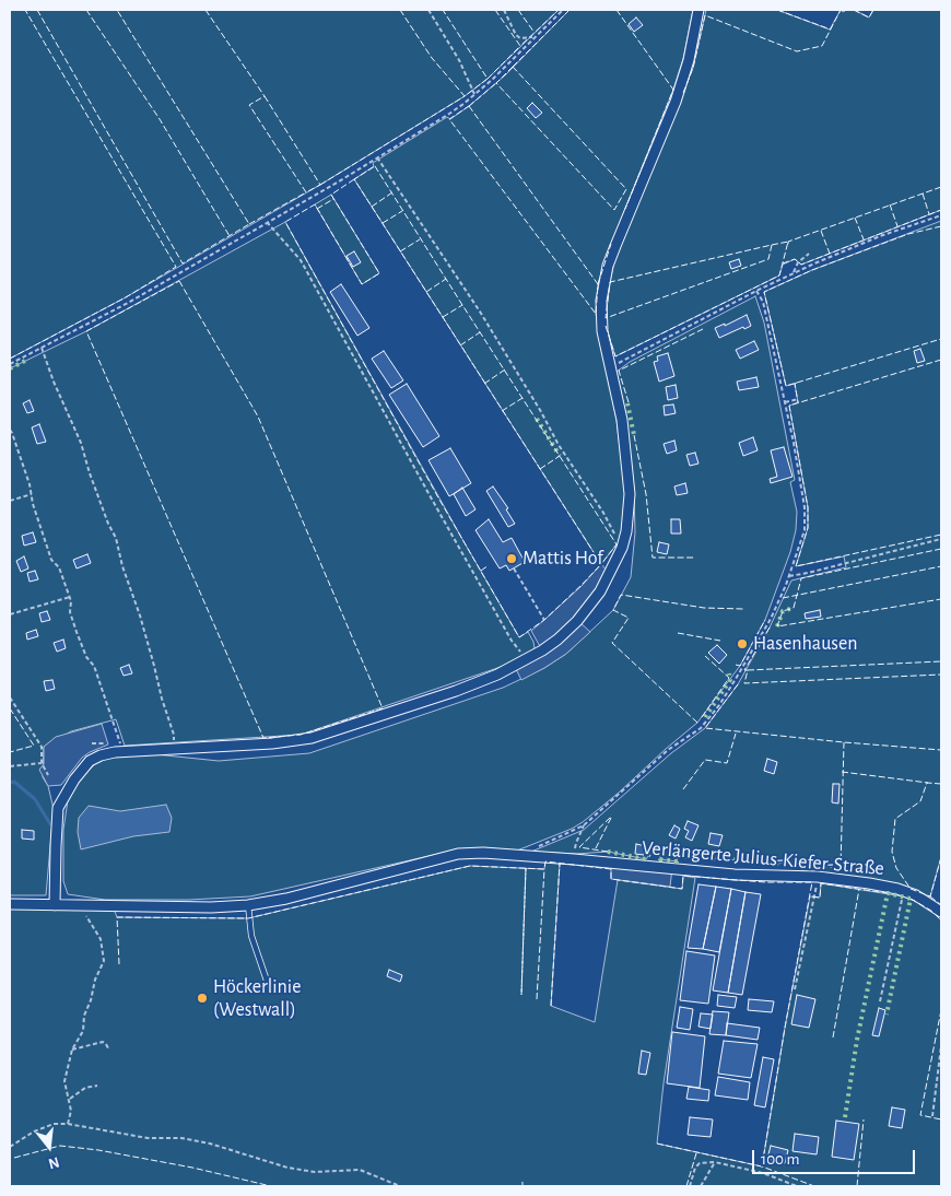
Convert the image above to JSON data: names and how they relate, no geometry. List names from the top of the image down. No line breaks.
{"streets":{"street":["Verlängerte Julius-Kiefer-Straße"]},"places":["Mattis Hof","Hasenhausen","Höckerlinie (Westwall)"],"scale_bar":"100 m","north":"bottom"}
